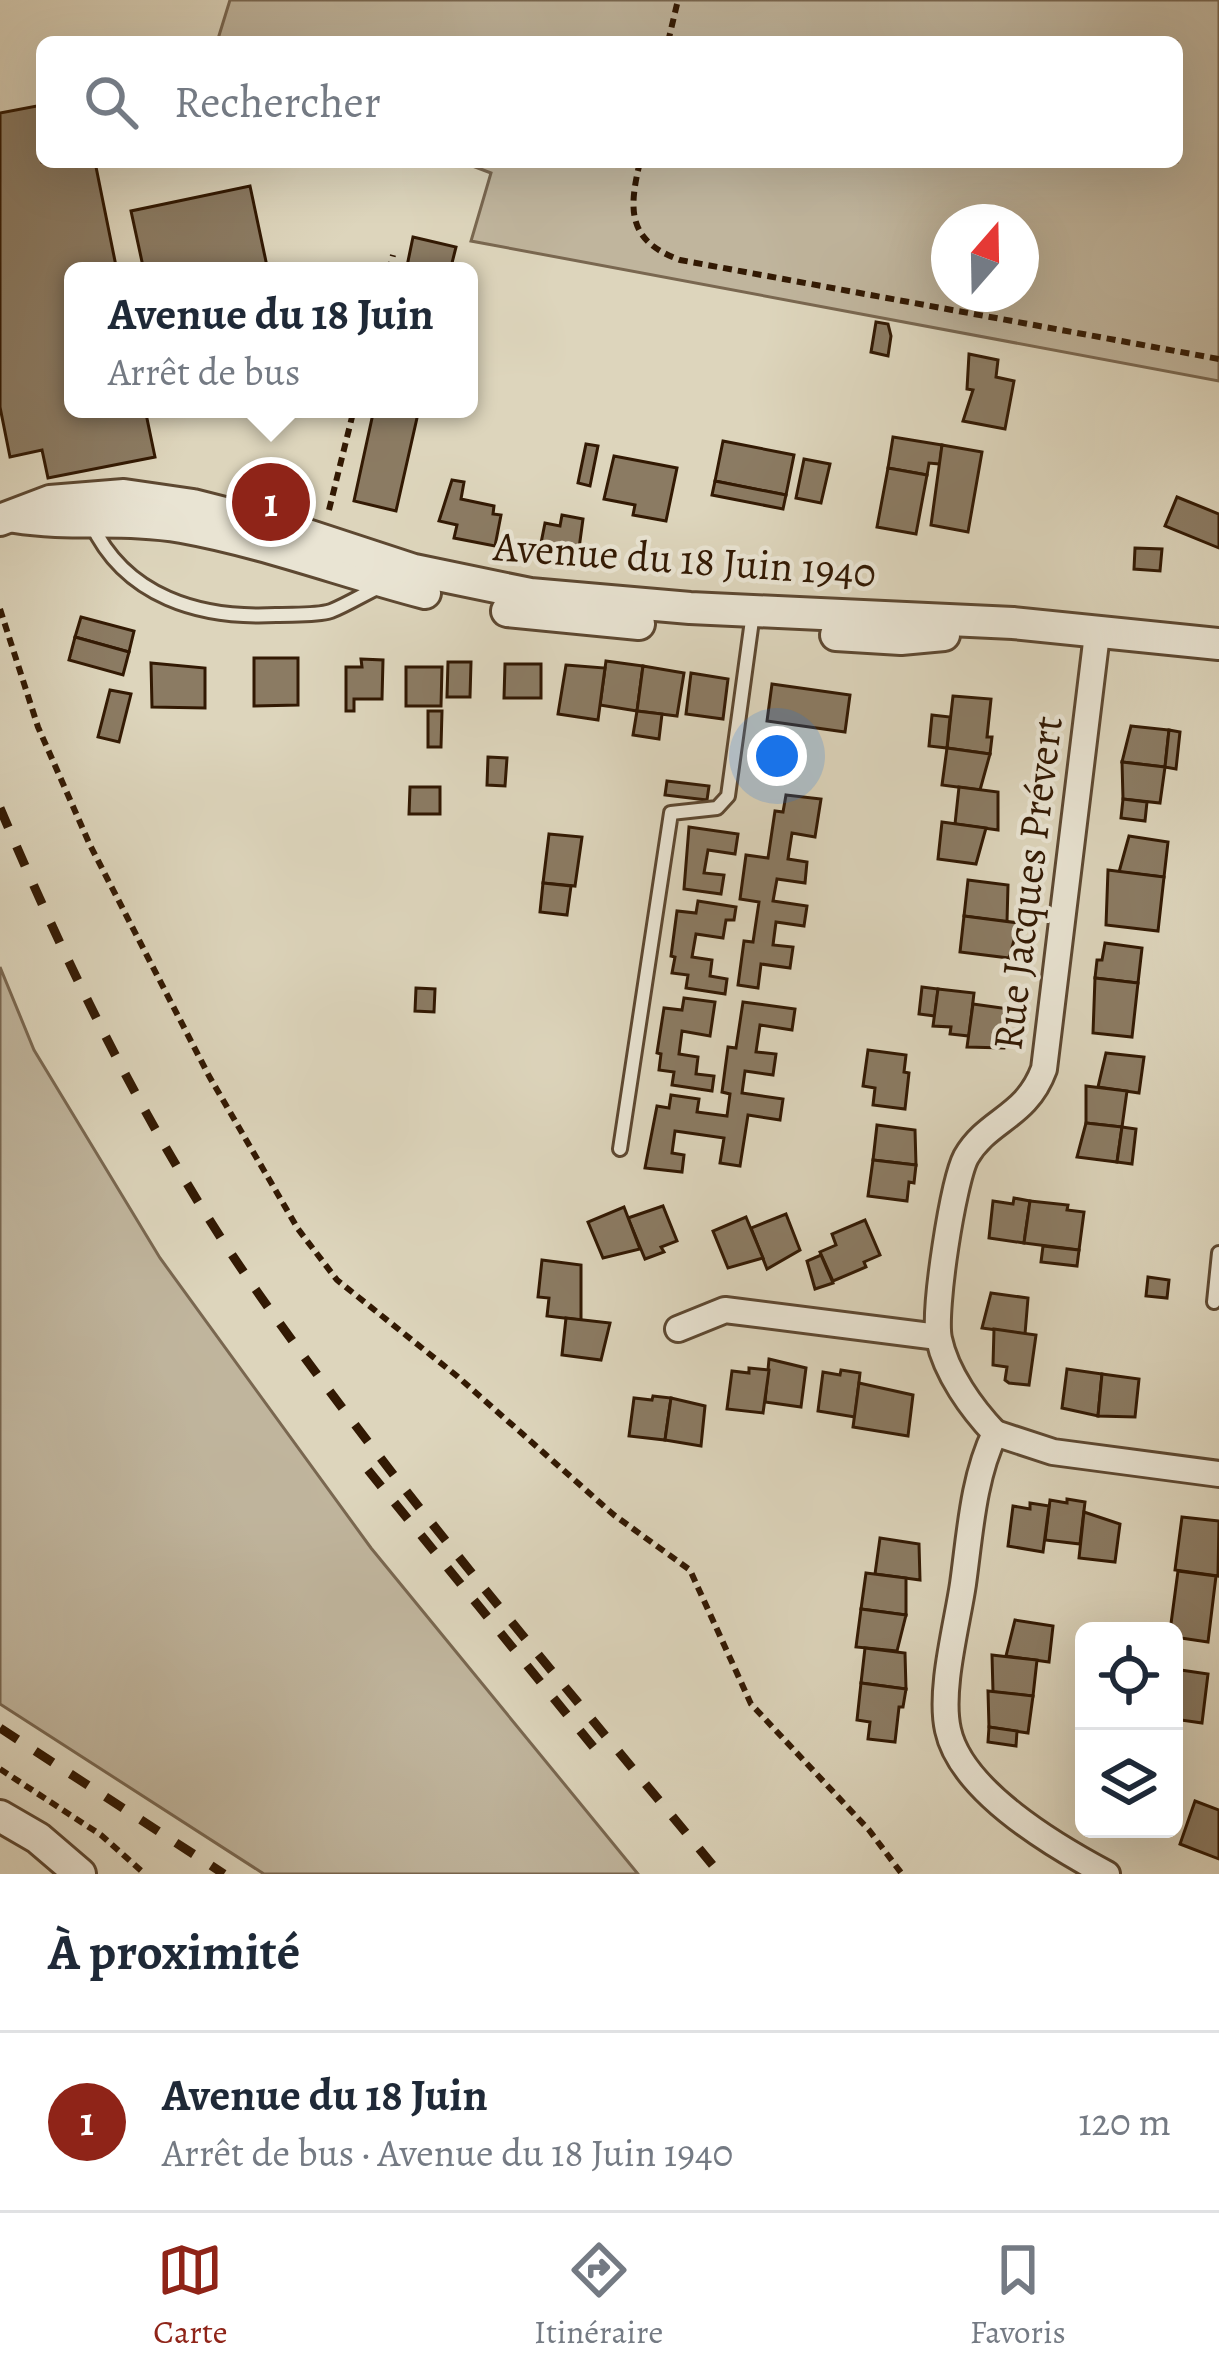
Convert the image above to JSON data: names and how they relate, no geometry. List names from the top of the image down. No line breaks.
{"streets":{"street":["Avenue du 18 Juin 1940","Rue Jacques Prévert"]},"crossings":[["Avenue du 18 Juin 1940","Rue Jacques Prévert"]],"north":"top","page":{"search":"Rechercher","popup":["Avenue du 18 Juin","Arrêt de bus"],"pins":"1","heading":"À proximité","list":[{"mark":"1","name":"Avenue du 18 Juin","note":"Arrêt de bus · Avenue du 18 Juin 1940","value":"120 m"}],"nav":["Carte","Itinéraire","Favoris"]}}
